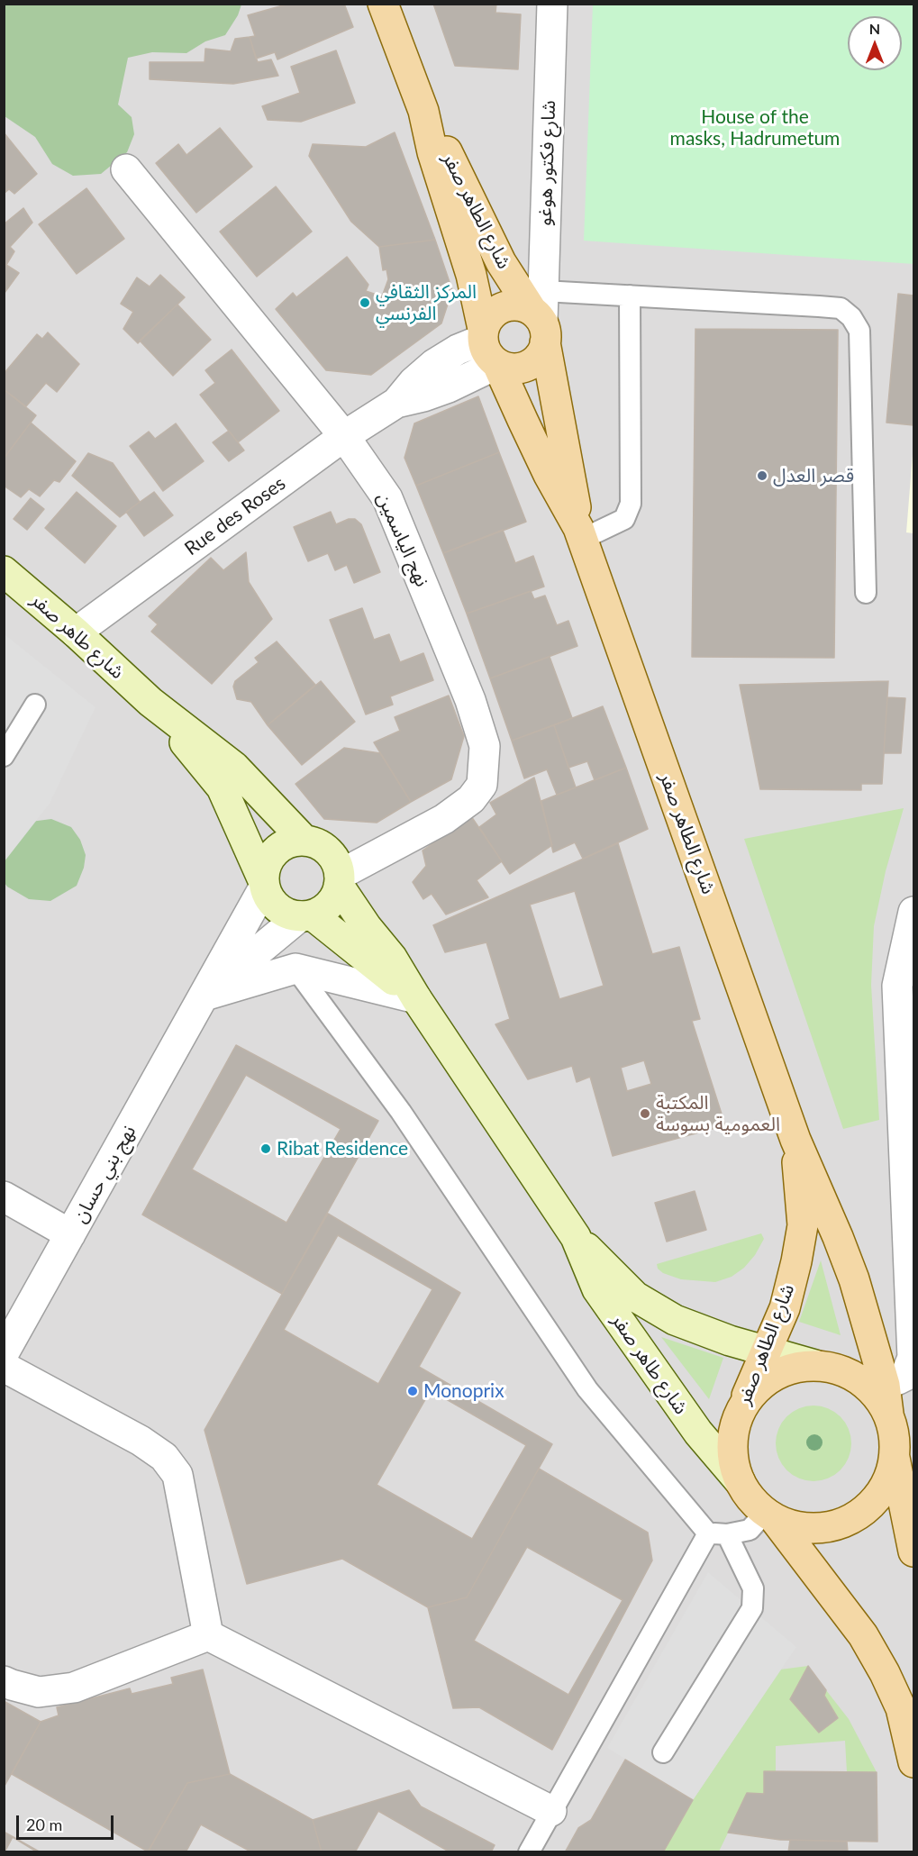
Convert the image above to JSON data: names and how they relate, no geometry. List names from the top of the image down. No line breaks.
{"streets":{"main road":["شارع الطاهر صفر","شارع طاهر صفر"],"street":["شارع فكتور هوغو","Rue des Roses","نهج الياسمين","نهج بني حسان"]},"crossings":[["شارع فكتور هوغو","شارع الطاهر صفر"],["شارع فكتور هوغو","Rue des Roses"],["شارع الطاهر صفر","Rue des Roses"],["شارع الطاهر صفر","شارع طاهر صفر"],["Rue des Roses","نهج الياسمين"],["Rue des Roses","شارع طاهر صفر"],["نهج الياسمين","شارع طاهر صفر"],["نهج الياسمين","نهج بني حسان"],["شارع طاهر صفر","نهج بني حسان"]],"parks":["House of the masks, Hadrumetum"],"places":["المركز الثقافي الفرنسي","قصر العدل","المكتبة العمومية بسوسة","Ribat Residence","Monoprix"],"scale_bar":"20 m","north":"top"}
